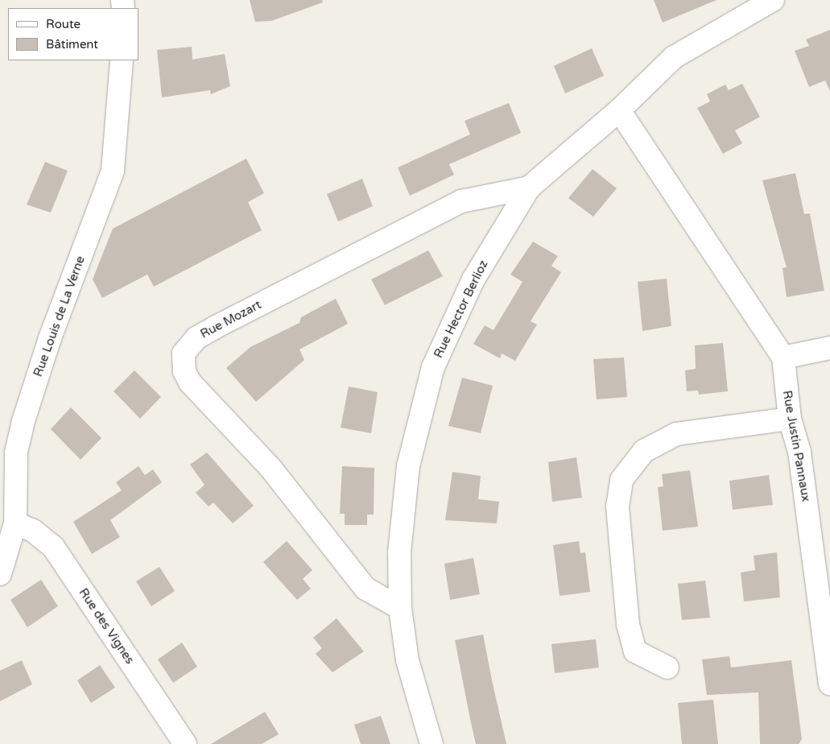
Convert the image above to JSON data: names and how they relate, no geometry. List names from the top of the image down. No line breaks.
{"streets":{"street":["Rue Hector Berlioz","Rue Louis de La Verne","Rue Mozart","Rue Justin Pannaux","Rue des Vignes"]},"crossings":[["Rue Hector Berlioz","Rue Mozart"],["Rue Hector Berlioz","Rue Justin Pannaux"],["Rue Louis de La Verne","Rue des Vignes"]],"legend":["Route","Bâtiment"]}
